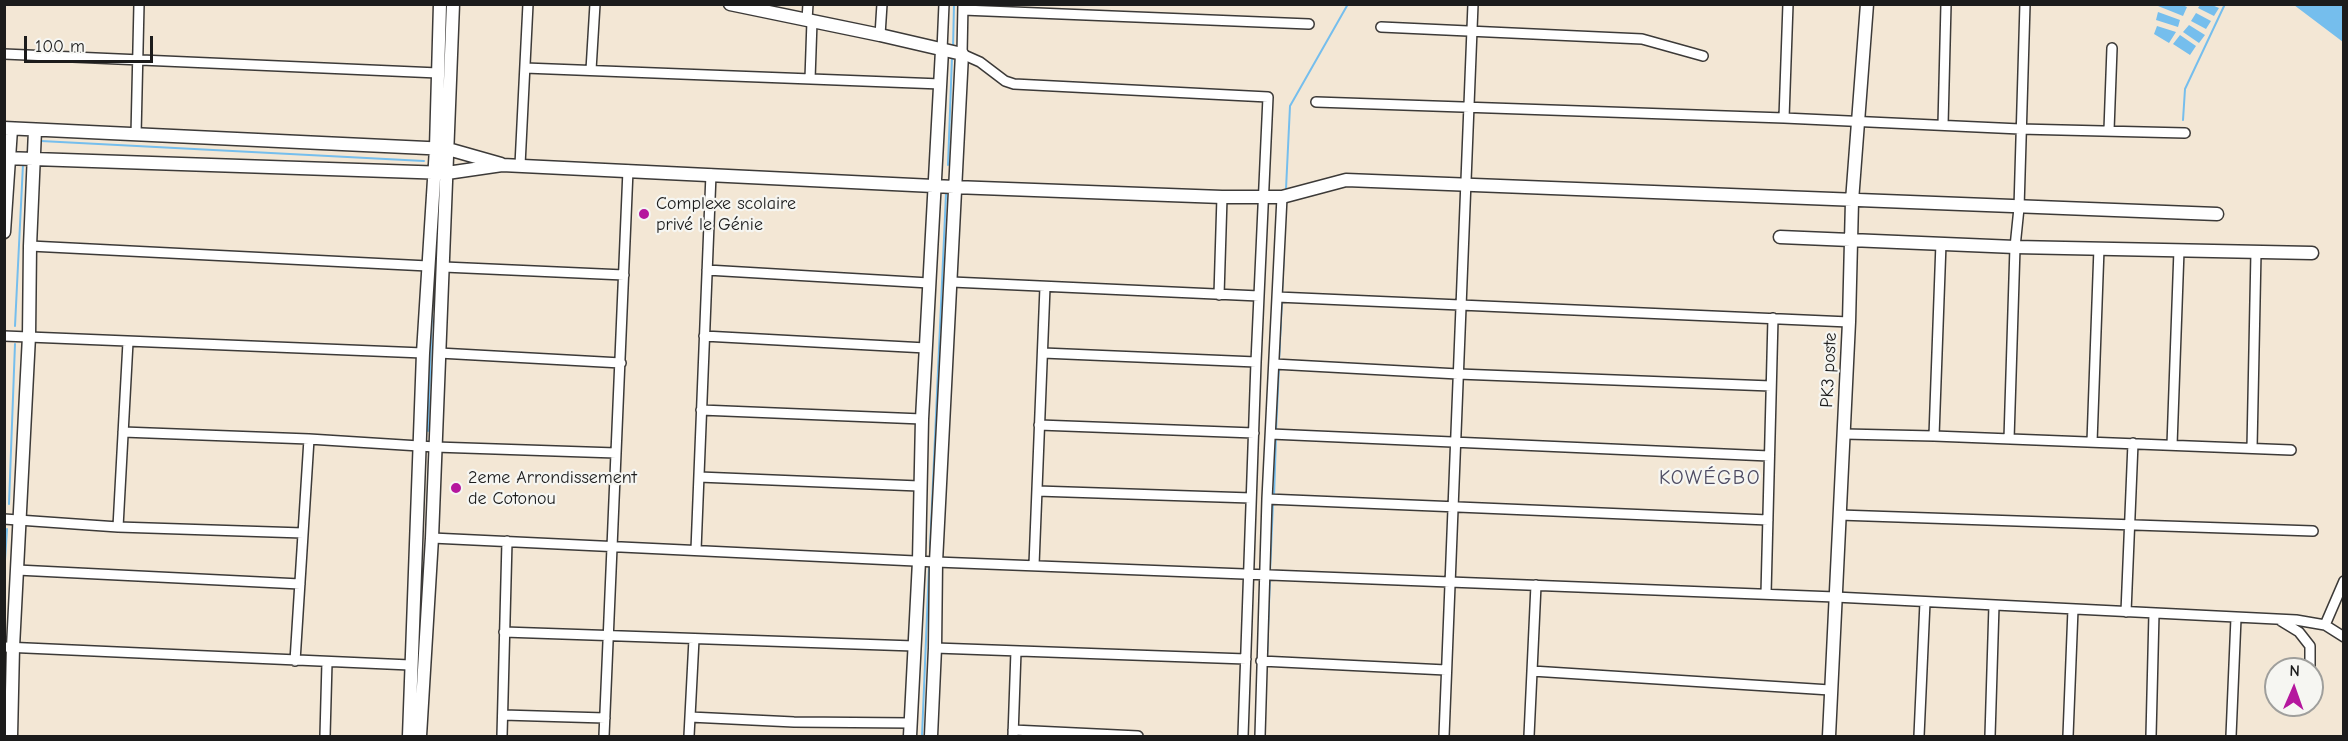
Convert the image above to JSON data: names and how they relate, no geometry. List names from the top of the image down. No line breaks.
{"streets":{"street":["PK3 poste"]},"districts":["KOWÉGBO"],"places":["Complexe scolaire privé le Génie","2eme Arrondissement de Cotonou"],"scale_bar":"100 m","north":"top"}
